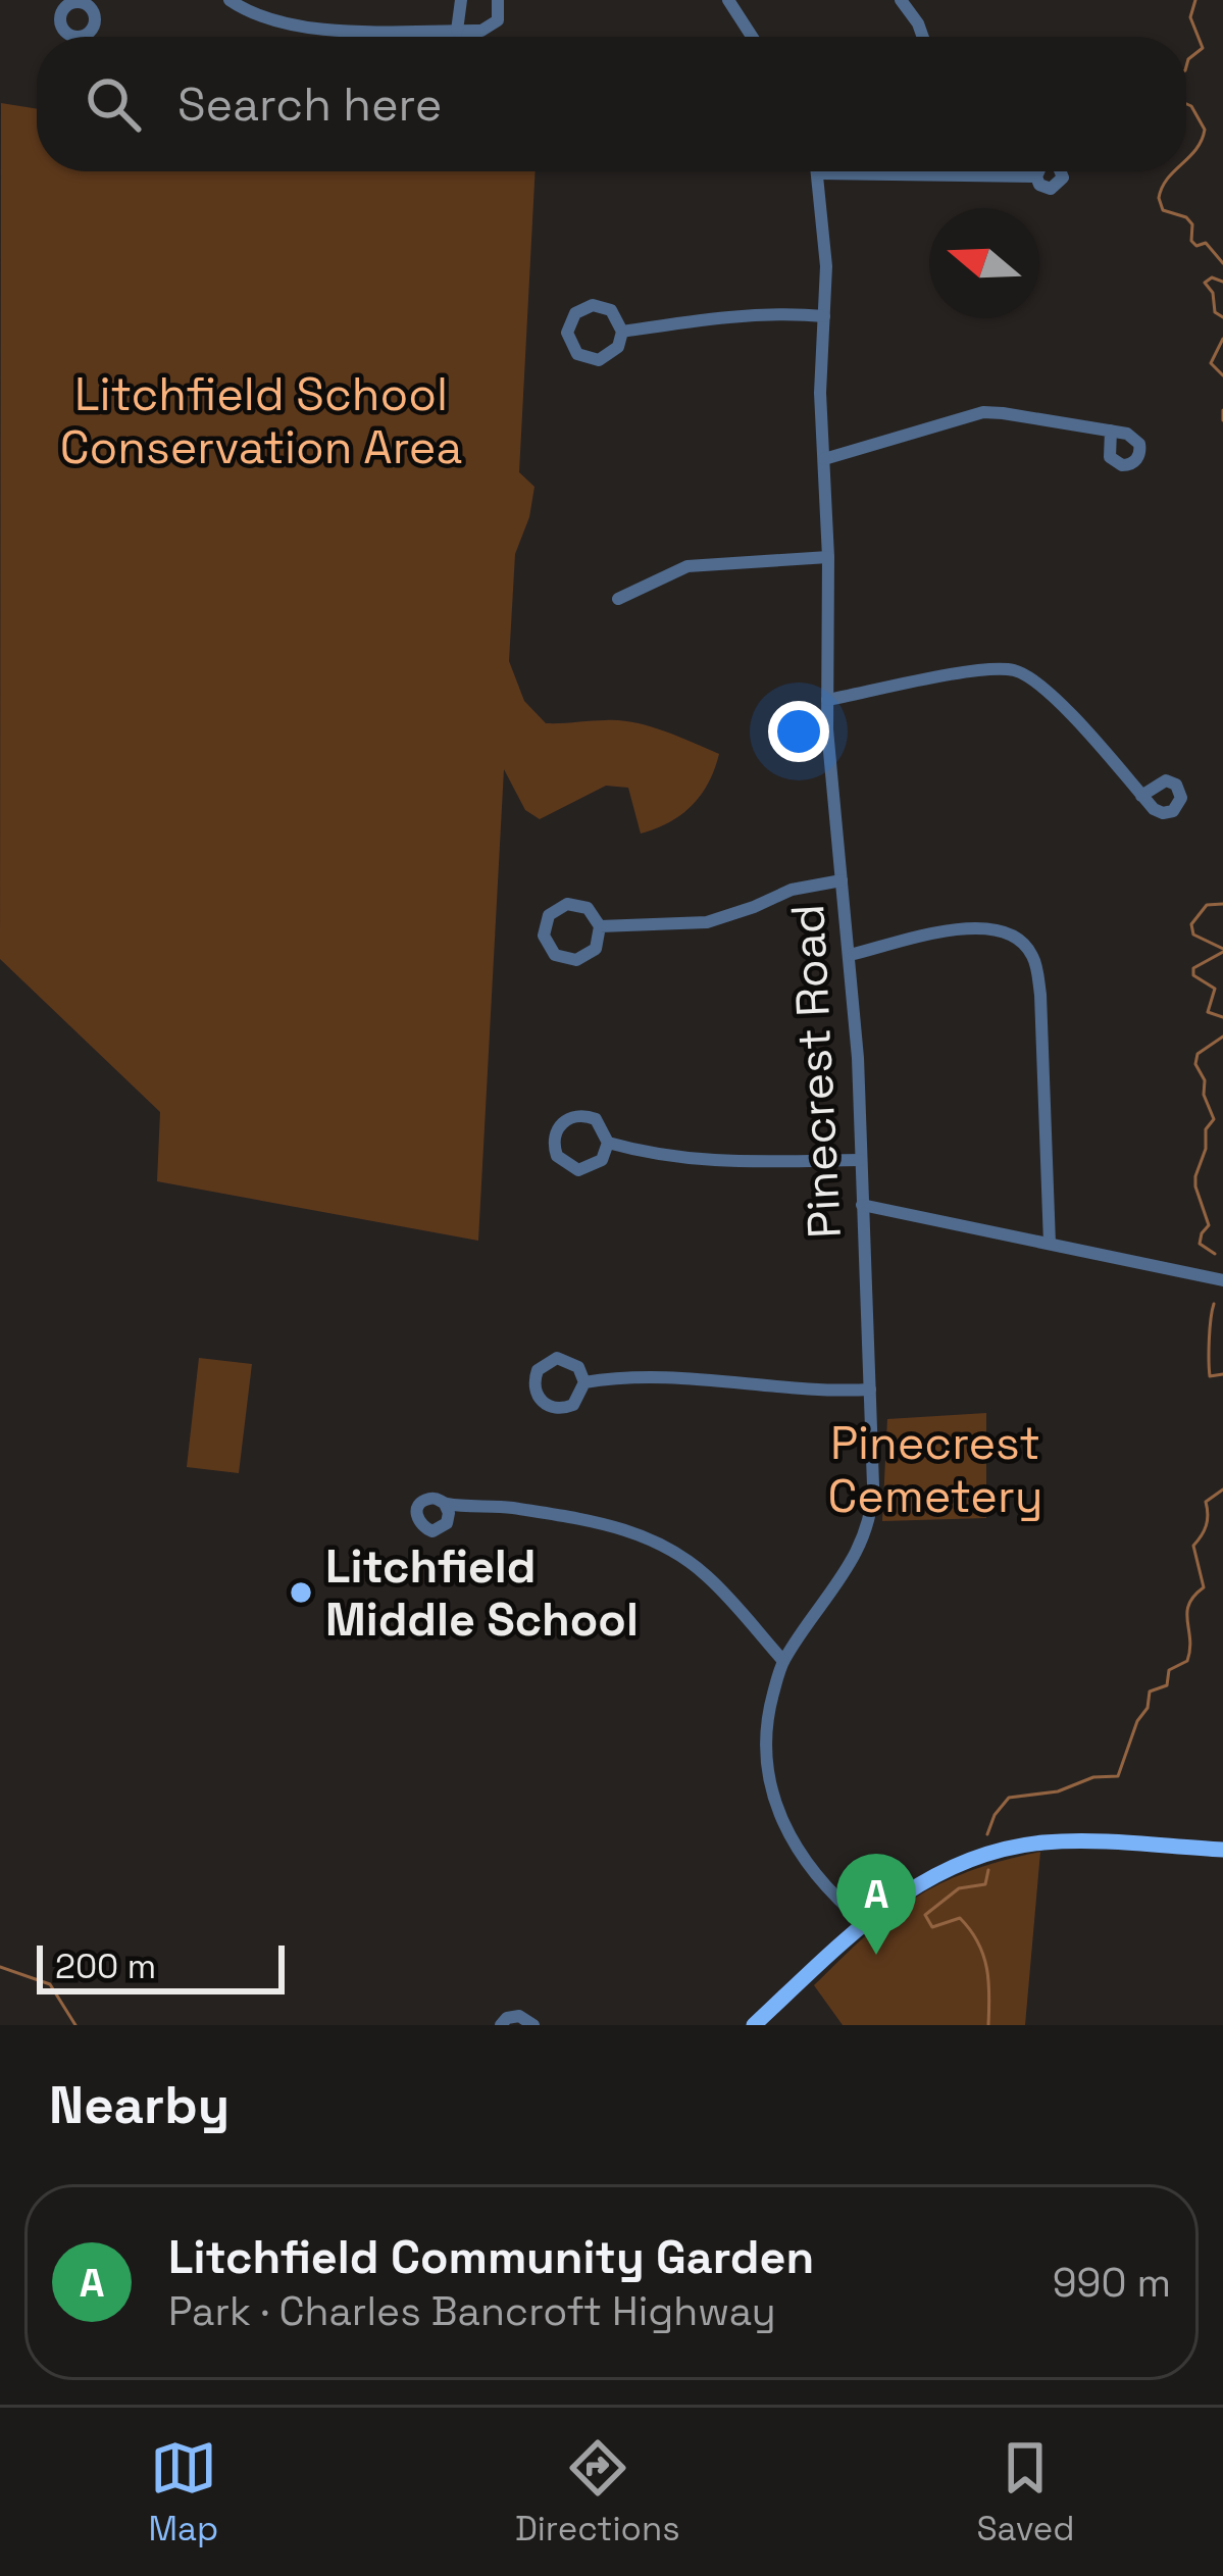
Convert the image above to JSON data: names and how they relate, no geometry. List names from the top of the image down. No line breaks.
{"streets":{"street":["Pinecrest Road"]},"parks":["Litchfield School Conservation Area","Pinecrest Cemetery"],"places":["Litchfield Middle School"],"scale_bar":"200 m","north":"left","page":{"search":"Search here","pins":"A","scale":"200 m","heading":"Nearby","list":[{"mark":"A","name":"Litchfield Community Garden","note":"Park · Charles Bancroft Highway","value":"990 m"}],"nav":["Map","Directions","Saved"]}}
